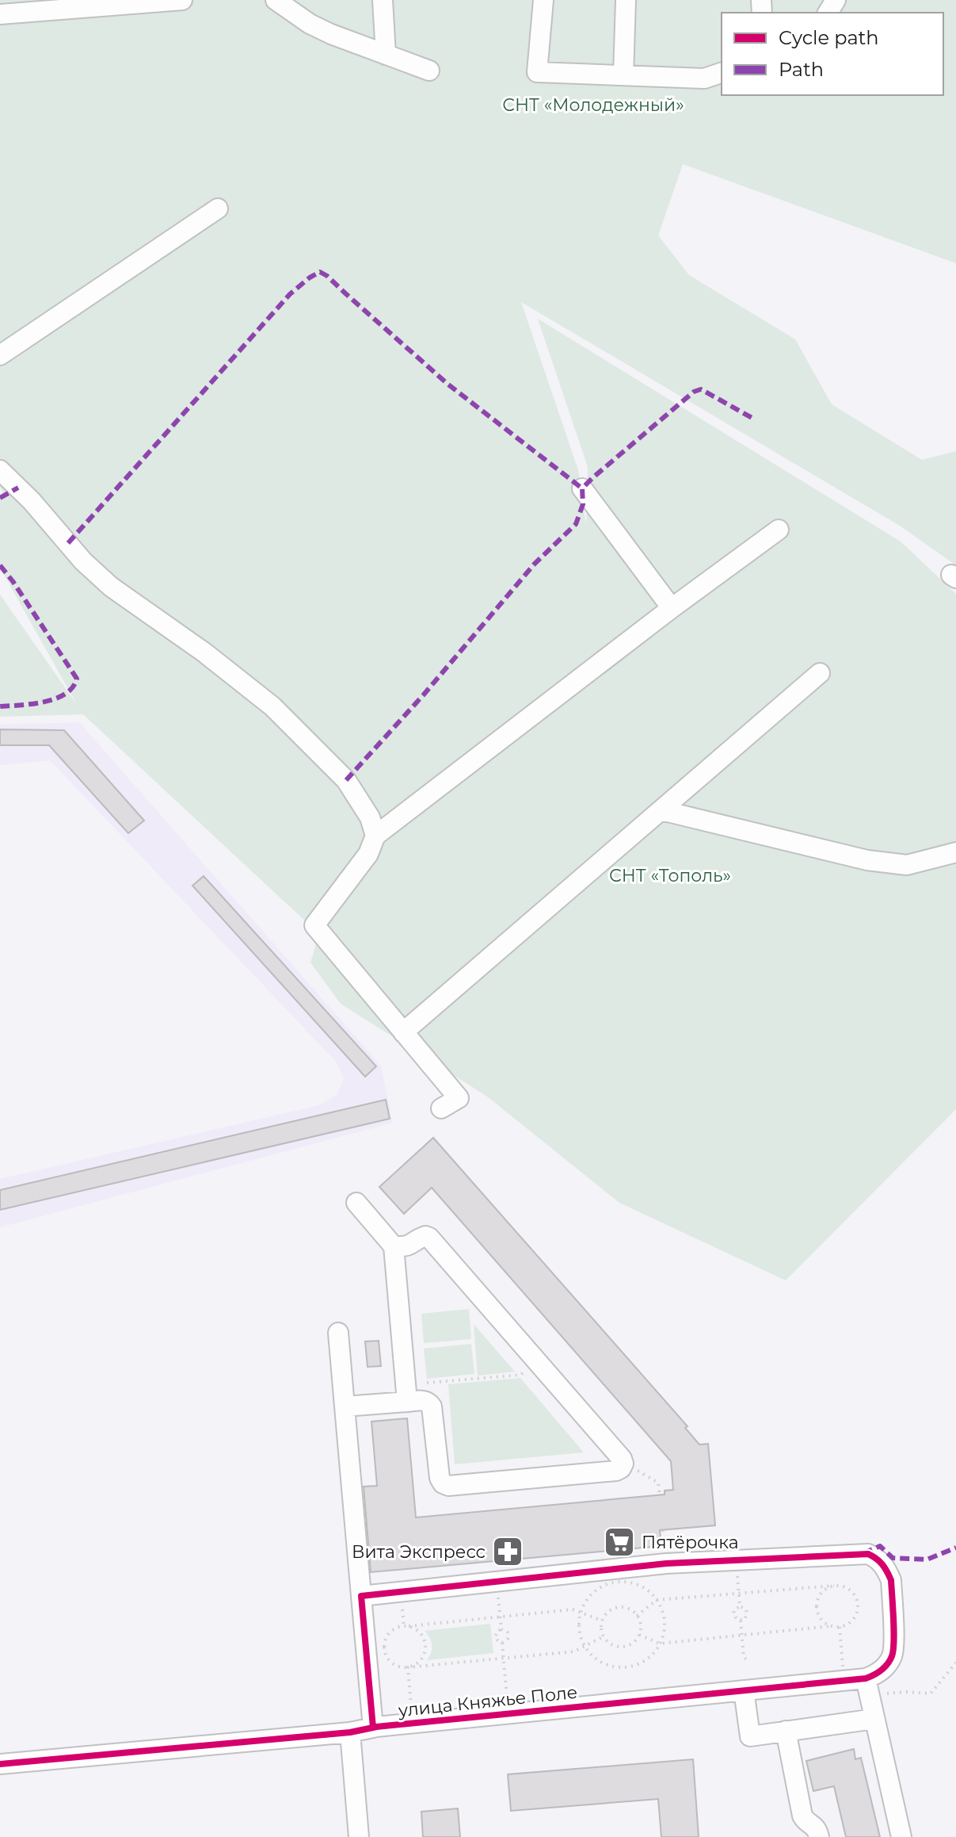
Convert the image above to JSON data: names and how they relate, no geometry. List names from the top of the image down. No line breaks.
{"streets":{"street":["улица Княжье Поле"]},"parks":["СНТ «Молодежный»","СНТ «Тополь»"],"places":{"supermarket":["Пятёрочка"],"pharmacy":["Вита Экспресс"]},"legend":["Cycle path","Path"]}
